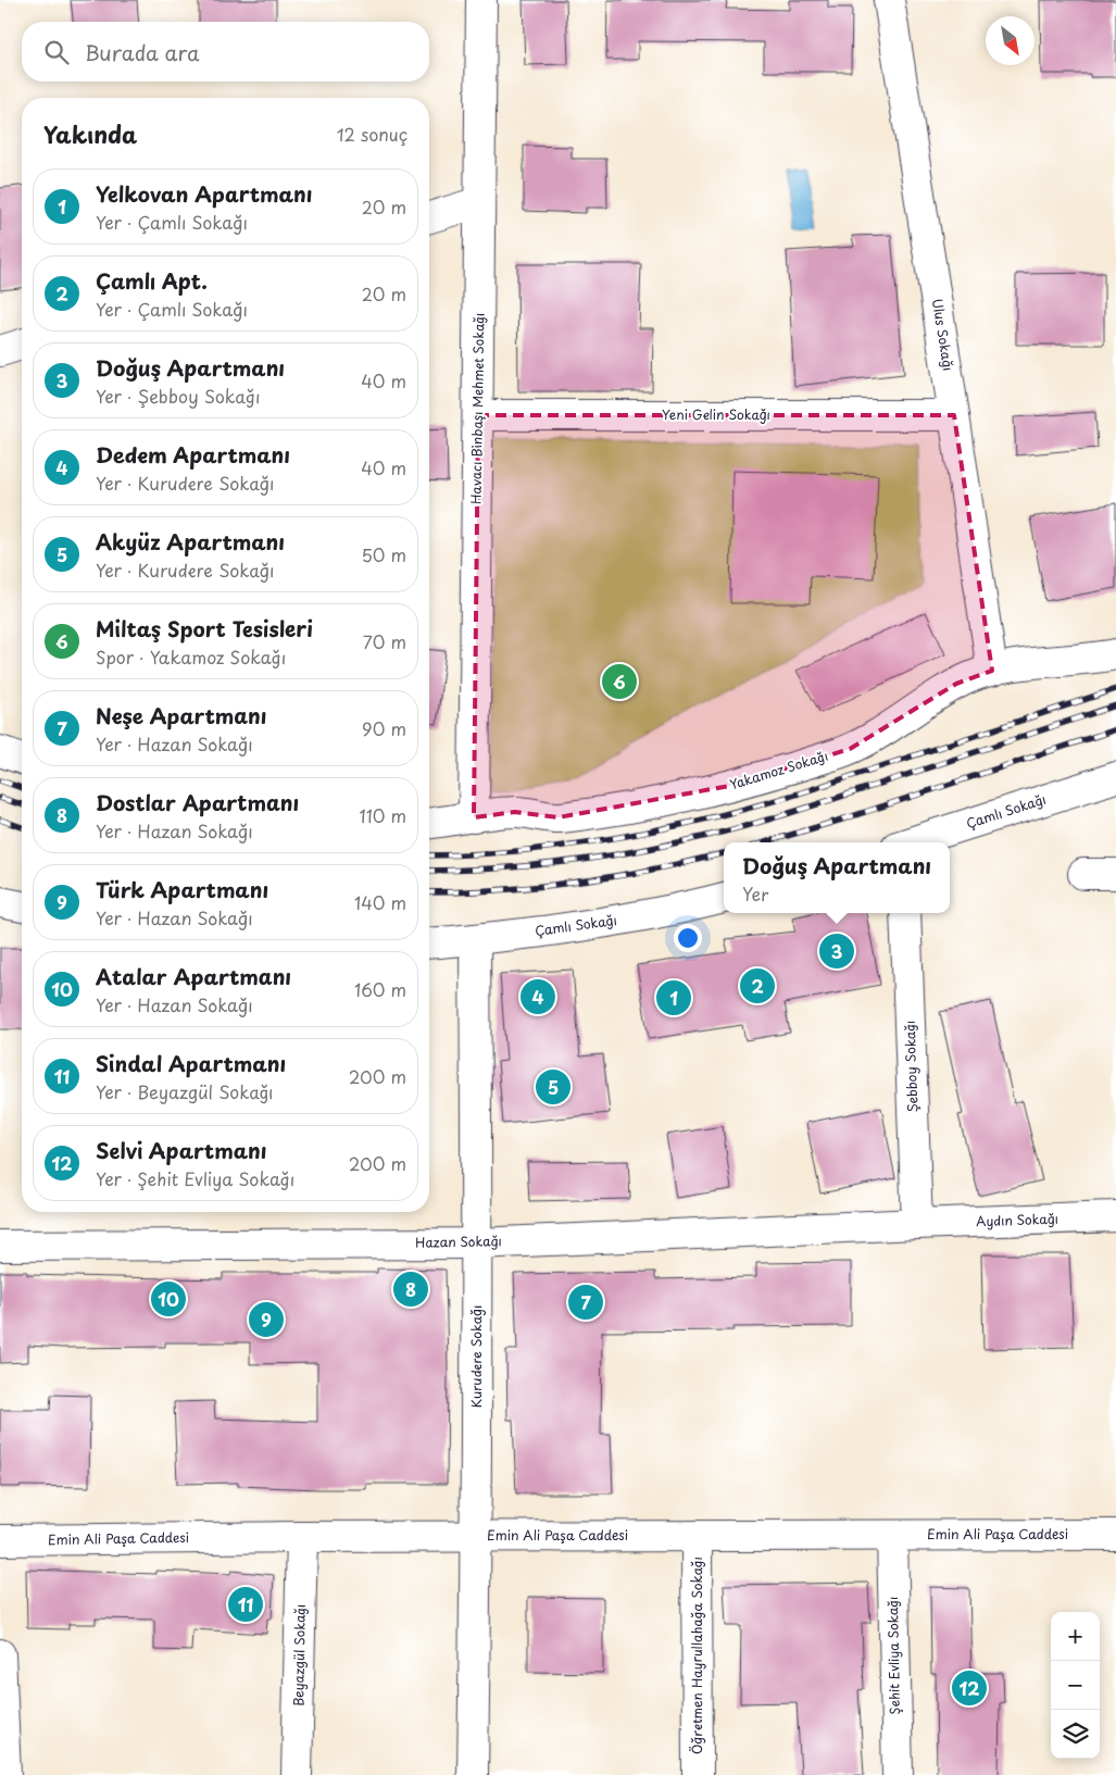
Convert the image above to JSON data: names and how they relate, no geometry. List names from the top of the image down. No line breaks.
{"streets":{"street":["Ulus Sokağı","Havacı Binbaşı Mehmet Sokağı","Yeni Gelin Sokağı","Yakamoz Sokağı","Çamlı Sokağı","Şebboy Sokağı","Aydın Sokağı","Hazan Sokağı","Kurudere Sokağı","Emin Ali Paşa Caddesi","Beyazgül Sokağı","Öğretmen Hayrullahağa Sokağı","Şehit Evliya Sokağı"]},"crossings":[["Ulus Sokağı","Yeni Gelin Sokağı"],["Ulus Sokağı","Yakamoz Sokağı"],["Havacı Binbaşı Mehmet Sokağı","Yeni Gelin Sokağı"],["Havacı Binbaşı Mehmet Sokağı","Yakamoz Sokağı"],["Çamlı Sokağı","Kurudere Sokağı"],["Şebboy Sokağı","Aydın Sokağı"],["Şebboy Sokağı","Hazan Sokağı"],["Aydın Sokağı","Hazan Sokağı"],["Hazan Sokağı","Kurudere Sokağı"],["Kurudere Sokağı","Emin Ali Paşa Caddesi"],["Emin Ali Paşa Caddesi","Beyazgül Sokağı"],["Emin Ali Paşa Caddesi","Öğretmen Hayrullahağa Sokağı"],["Emin Ali Paşa Caddesi","Şehit Evliya Sokağı"]],"north":"bottom right","page":{"search":"Burada ara","heading":["Yakında","12 sonuç"],"list":[{"mark":"1","name":"Yelkovan Apartmanı","note":"Yer · Çamlı Sokağı","value":"20 m"},{"mark":"2","name":"Çamlı Apt.","note":"Yer · Çamlı Sokağı","value":"20 m"},{"mark":"3","name":"Doğuş Apartmanı","note":"Yer · Şebboy Sokağı","value":"40 m"},{"mark":"4","name":"Dedem Apartmanı","note":"Yer · Kurudere Sokağı","value":"40 m"},{"mark":"5","name":"Akyüz Apartmanı","note":"Yer · Kurudere Sokağı","value":"50 m"},{"mark":"6","name":"Miltaş Sport Tesisleri","note":"Spor · Yakamoz Sokağı","value":"70 m"},{"mark":"7","name":"Neşe Apartmanı","note":"Yer · Hazan Sokağı","value":"90 m"},{"mark":"8","name":"Dostlar Apartmanı","note":"Yer · Hazan Sokağı","value":"110 m"},{"mark":"9","name":"Türk Apartmanı","note":"Yer · Hazan Sokağı","value":"140 m"},{"mark":"10","name":"Atalar Apartmanı","note":"Yer · Hazan Sokağı","value":"160 m"},{"mark":"11","name":"Sindal Apartmanı","note":"Yer · Beyazgül Sokağı","value":"200 m"},{"mark":"12","name":"Selvi Apartmanı","note":"Yer · Şehit Evliya Sokağı","value":"200 m"}],"pins":["6","3","2","4","1","5","8","10","7","9","11","12"],"popup":["Doğuş Apartmanı","Yer"],"map_buttons":["+","−"]}}
